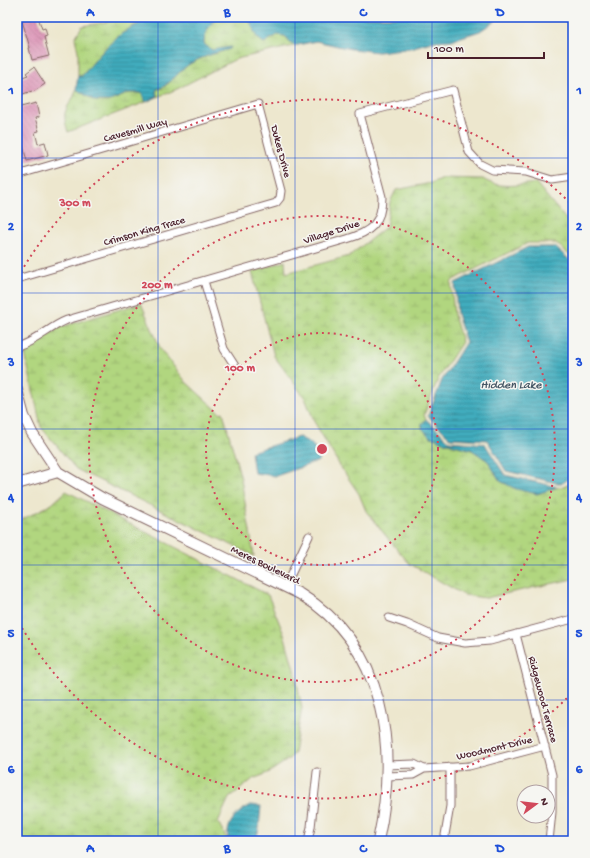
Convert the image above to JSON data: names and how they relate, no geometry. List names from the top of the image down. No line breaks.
{"streets":{"street":["Cavesmill Way","Dukes Drive","Crimson King Trace","Village Drive","Meres Boulevard","Ridgewood Terrace","Woodmont Drive"]},"crossings":[["Cavesmill Way","Dukes Drive"],["Dukes Drive","Crimson King Trace"],["Meres Boulevard","Woodmont Drive"],["Ridgewood Terrace","Woodmont Drive"]],"water":["Hidden Lake"],"scale_bar":"100 m","north":"right","grid":{"columns":["A","B","C","D"],"rows":["1","2","3","4","5","6"]},"rings":["300 m","200 m","100 m"]}
